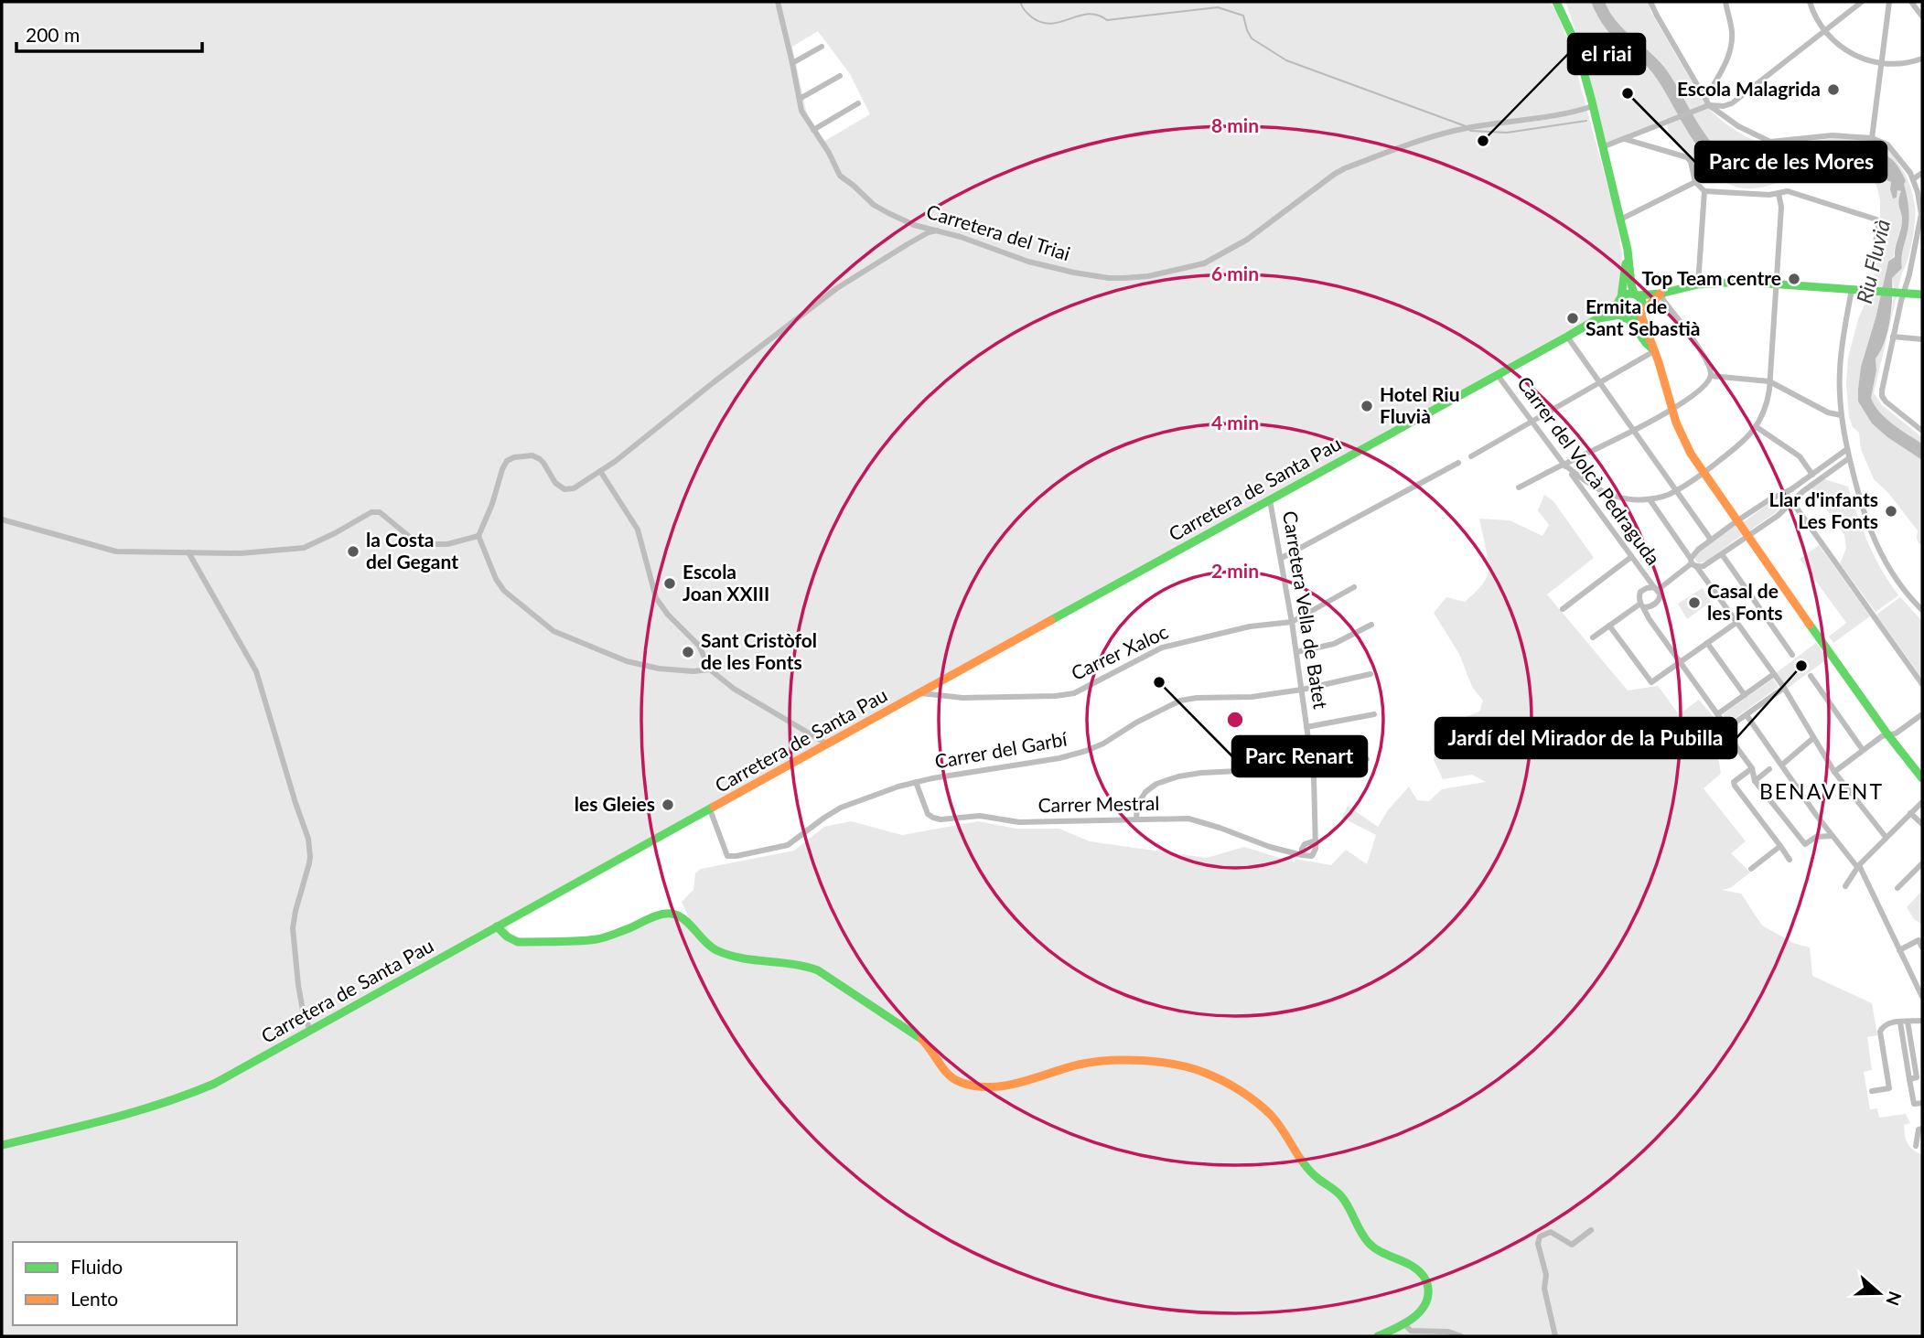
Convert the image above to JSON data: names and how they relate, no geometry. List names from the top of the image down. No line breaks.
{"streets":{"main road":["Carretera de Santa Pau"],"street":["Carretera del Triai","Carrer del Volcà Pedraguda","Carretera Vella de Batet","Carrer Xaloc","Carrer del Garbí","Carrer Mestral"]},"crossings":[["Carrer del Volcà Pedraguda","Carretera de Santa Pau"],["Carretera de Santa Pau","Carretera Vella de Batet"],["Carretera de Santa Pau","Carrer Xaloc"],["Carretera de Santa Pau","Carrer del Garbí"],["Carretera Vella de Batet","Carrer Xaloc"],["Carretera Vella de Batet","Carrer del Garbí"],["Carrer del Garbí","Carrer Mestral"]],"districts":["BENAVENT"],"water":["Riu Fluvià"],"places":["Escola Malagrida","Parc de les Mores","el riai","Top Team centre","Ermita de Sant Sebastià","Hotel Riu Fluvià","Llar d'infants Les Fonts","la Costa del Gegant","Escola Joan XXIII","Casal de les Fonts","Sant Cristòfol de les Fonts","Jardí del Mirador de la Pubilla","Parc Renart","les Gleies"],"legend":["Fluido","Lento"],"scale_bar":"200 m","north":"right","rings":["8 min","6 min","4 min","2 min"]}
